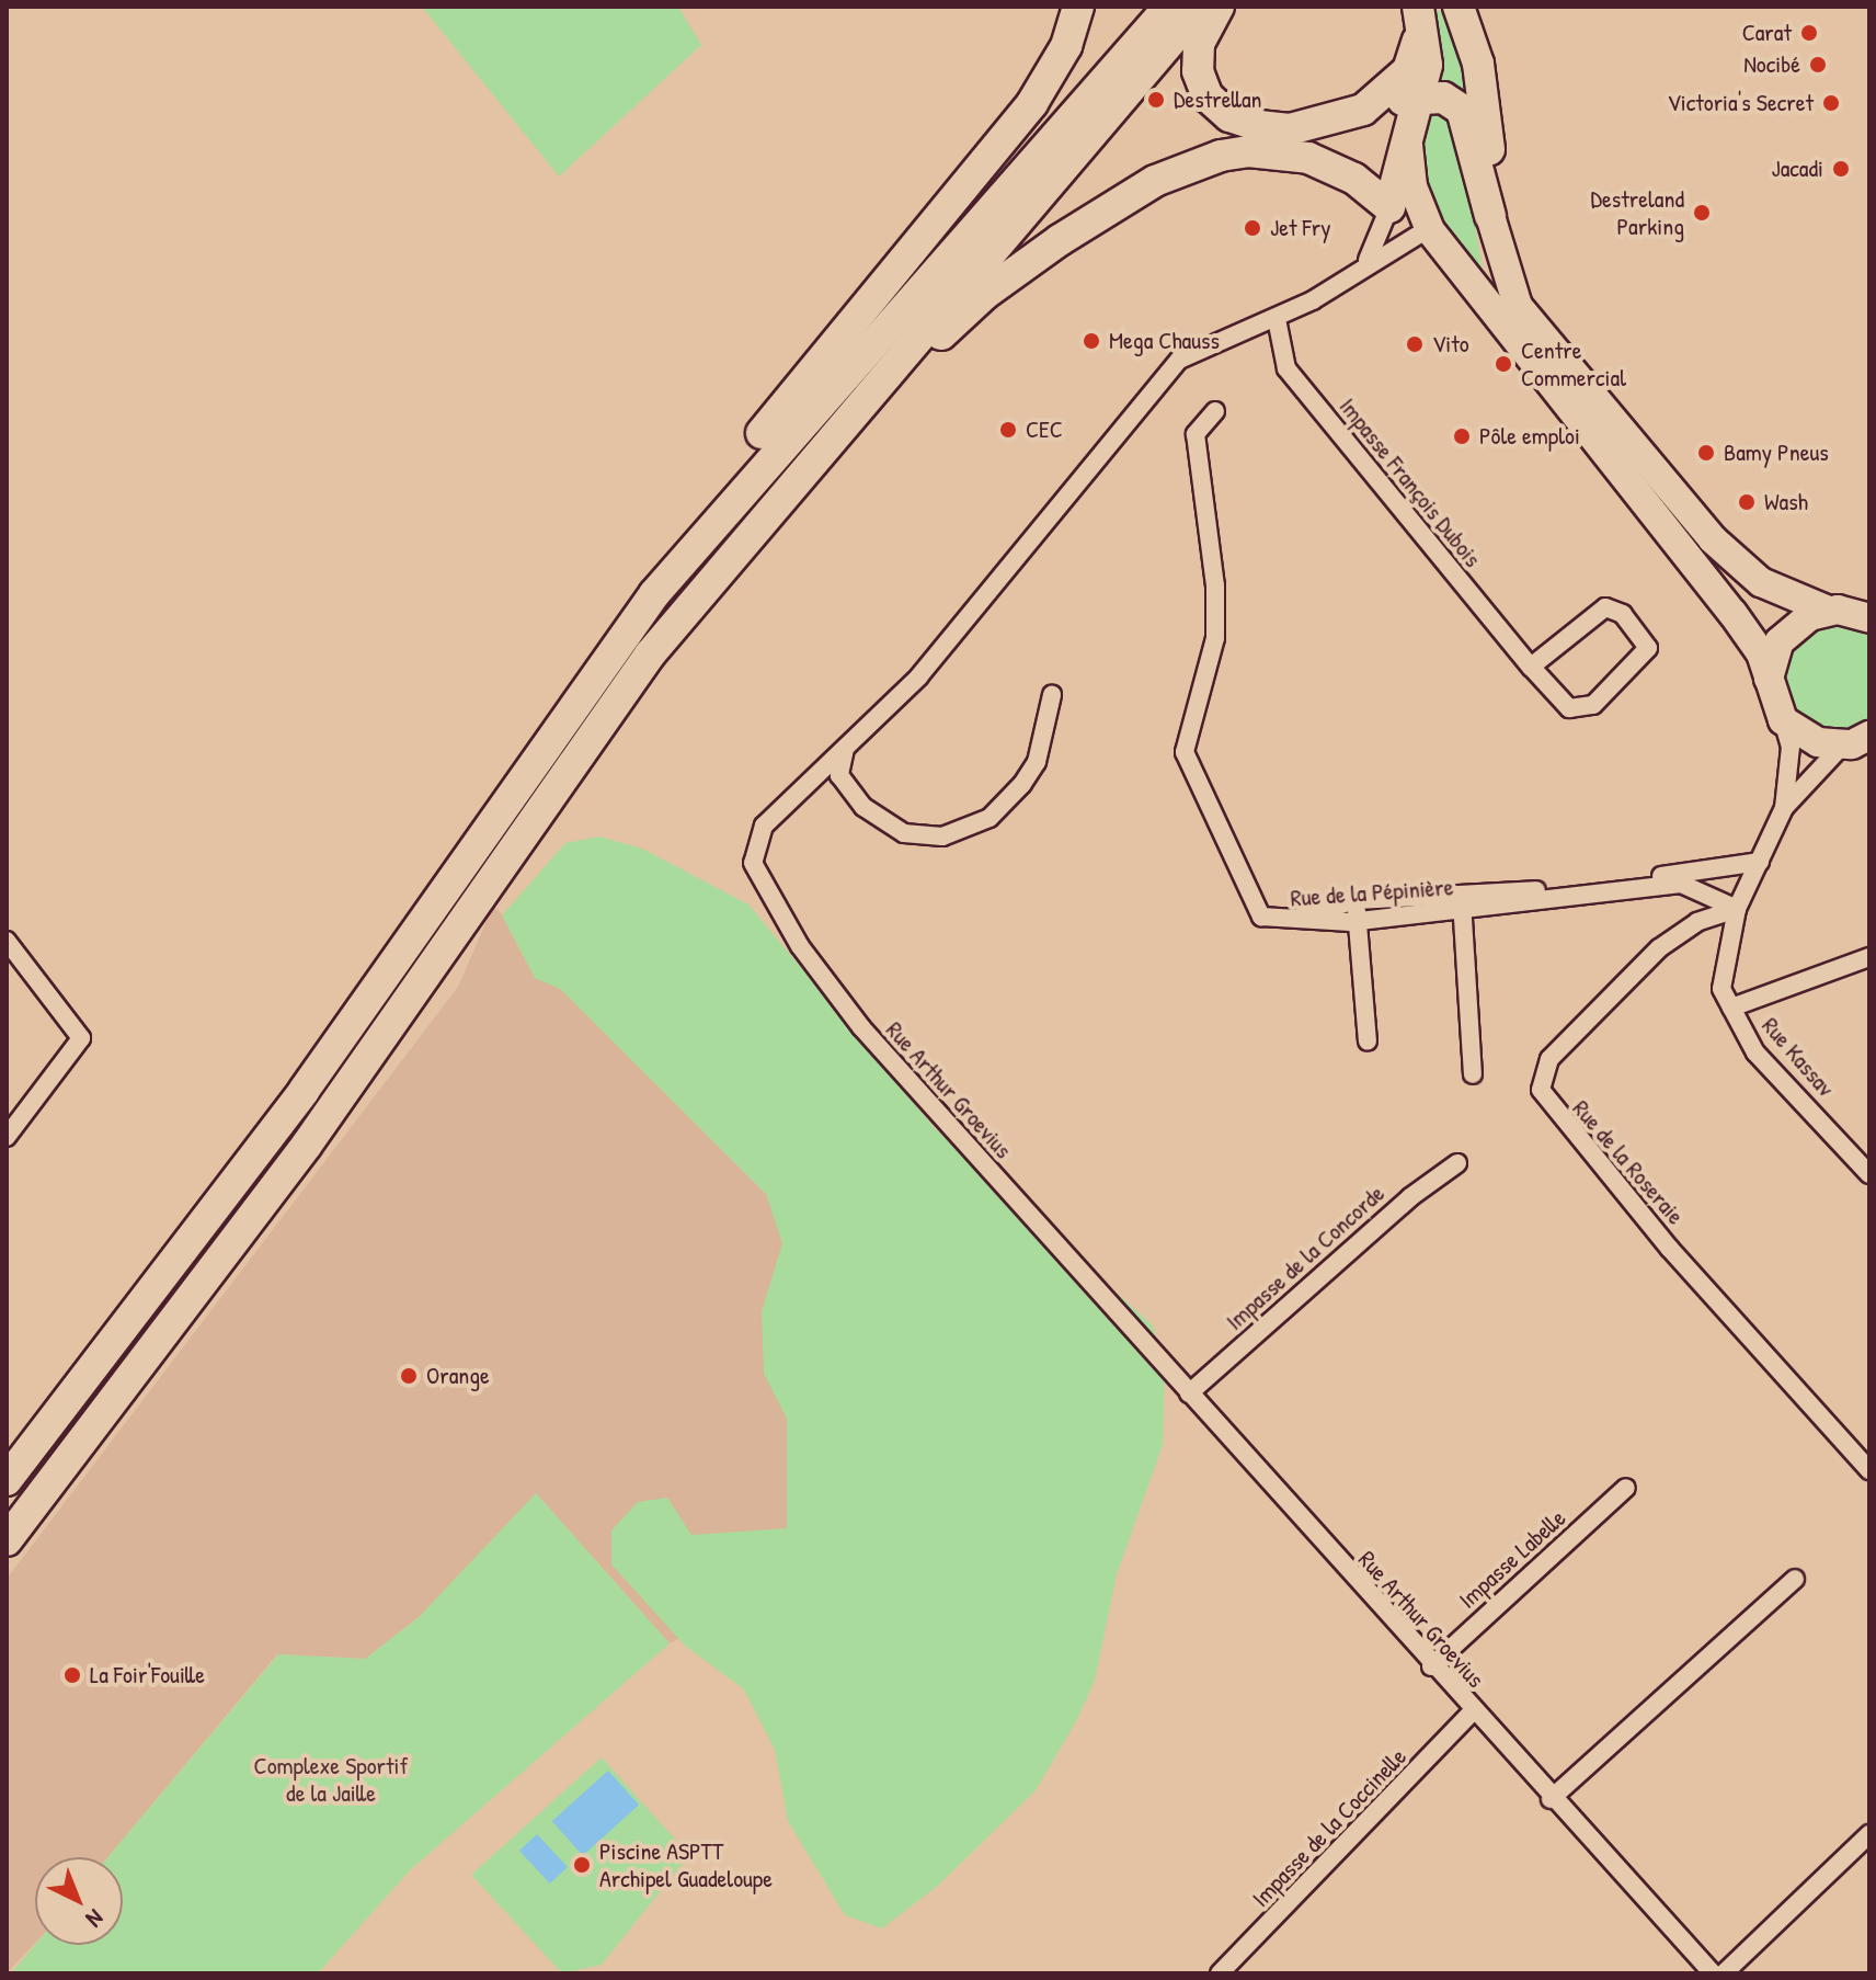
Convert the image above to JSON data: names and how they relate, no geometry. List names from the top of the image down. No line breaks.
{"streets":{"street":["Impasse François Dubois","Rue de la Pépinière","Rue Kassav","Rue Arthur Groevius","Rue de la Roseraie","Impasse de la Concorde","Impasse Labelle","Impasse de la Coccinelle"]},"crossings":[["Impasse François Dubois","Rue Arthur Groevius"],["Rue de la Pépinière","Rue Kassav"],["Rue de la Pépinière","Rue de la Roseraie"],["Rue Kassav","Rue de la Roseraie"],["Rue Arthur Groevius","Impasse de la Concorde"],["Rue Arthur Groevius","Impasse Labelle"],["Rue Arthur Groevius","Impasse de la Coccinelle"]],"parks":["Complexe Sportif de la Jaille"],"places":["Carat","Nocibé","Destrellan","Victoria's Secret","Jacadi","Destreland Parking","Jet Fry","Mega Chauss","Vito","Centre Commercial","CEC","Pôle emploi","Bamy Pneus","Wash","Orange","La Foir'Fouille","Piscine ASPTT Archipel Guadeloupe"],"north":"bottom right"}
